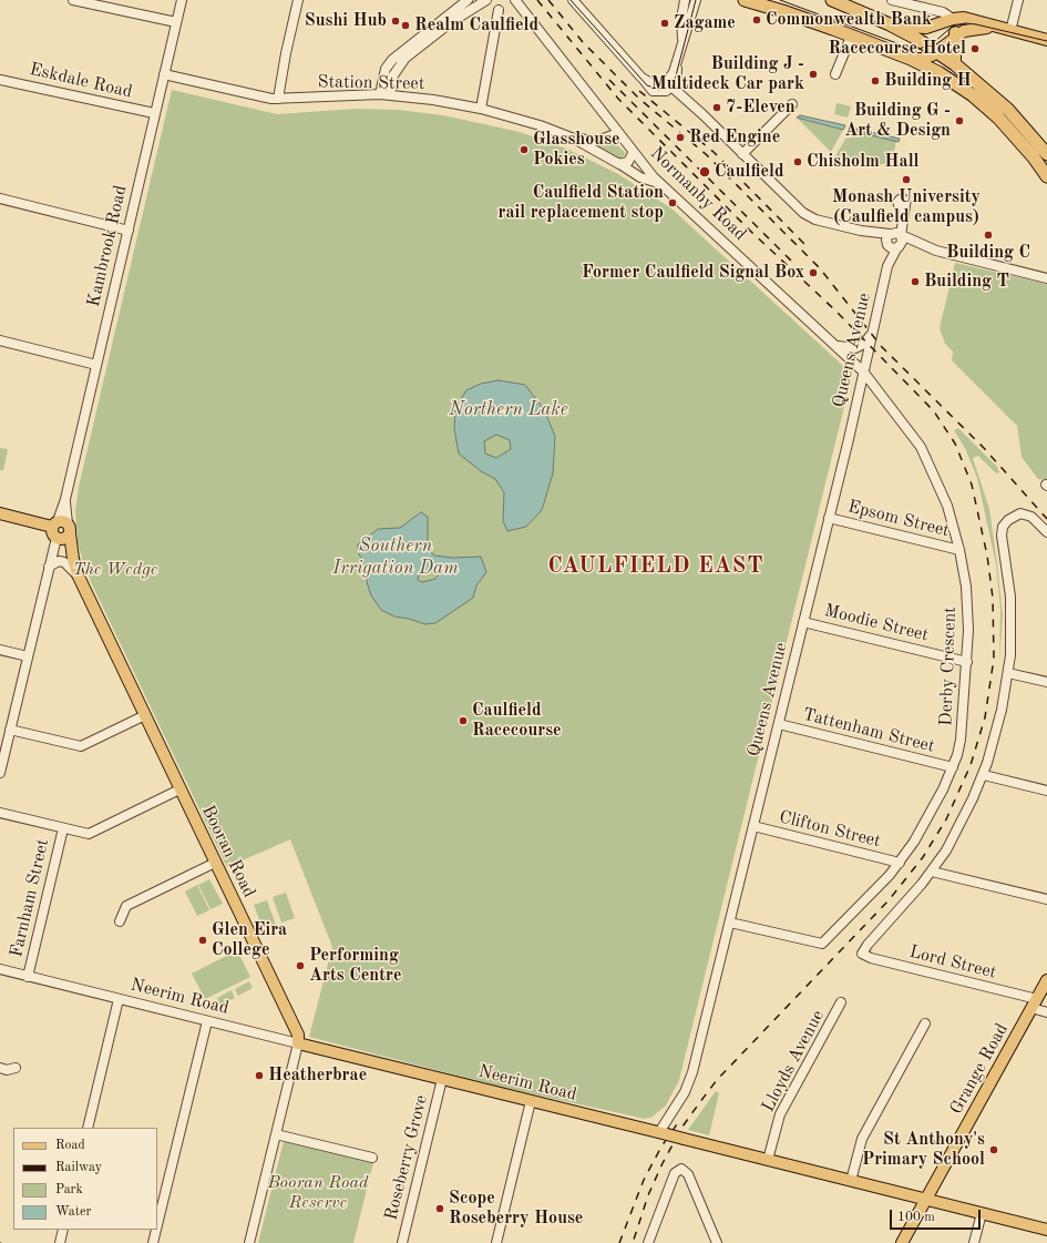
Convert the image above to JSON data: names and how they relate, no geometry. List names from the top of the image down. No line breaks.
{"streets":{"main road":["Booran Road","Neerim Road","Grange Road"],"street":["Eskdale Road","Station Street","Normanby Road","Kambrook Road","Queens Avenue","Epsom Street","Moodie Street","Derby Crescent","Tattenham Street","Clifton Street","Farnham Street","Lord Street","Lloyds Avenue","Roseberry Grove"]},"crossings":[["Eskdale Road","Kambrook Road"],["Station Street","Normanby Road"],["Station Street","Kambrook Road"],["Normanby Road","Queens Avenue"],["Normanby Road","Derby Crescent"],["Kambrook Road","Booran Road"],["Queens Avenue","Epsom Street"],["Queens Avenue","Moodie Street"],["Queens Avenue","Derby Crescent"],["Queens Avenue","Tattenham Street"],["Queens Avenue","Clifton Street"],["Queens Avenue","Neerim Road"],["Epsom Street","Derby Crescent"],["Moodie Street","Derby Crescent"],["Derby Crescent","Tattenham Street"],["Derby Crescent","Clifton Street"],["Booran Road","Neerim Road"],["Farnham Street","Neerim Road"],["Lord Street","Grange Road"],["Neerim Road","Lloyds Avenue"],["Neerim Road","Grange Road"],["Neerim Road","Roseberry Grove"]],"districts":["CAULFIELD EAST"],"water":["Northern Lake","Southern Irrigation Dam"],"parks":["The Wedge","Booran Road Reserve"],"places":["Commonwealth Bank","Sushi Hub","Zagame","Realm Caulfield","Racecourse Hotel","Building J - Multideck Car park","Building H","7-Eleven","Building G - Art & Design","Red Engine","Glasshouse Pokies","Chisholm Hall","Caulfield","Monash University (Caulfield campus)","Caulfield Station rail replacement stop","Building C","Former Caulfield Signal Box","Building T","Caulfield Racecourse","Glen Eira College","Performing Arts Centre","Heatherbrae","St Anthony's Primary School","Scope Roseberry House"],"legend":["Road","Railway","Park","Water"],"scale_bar":"100 m"}
